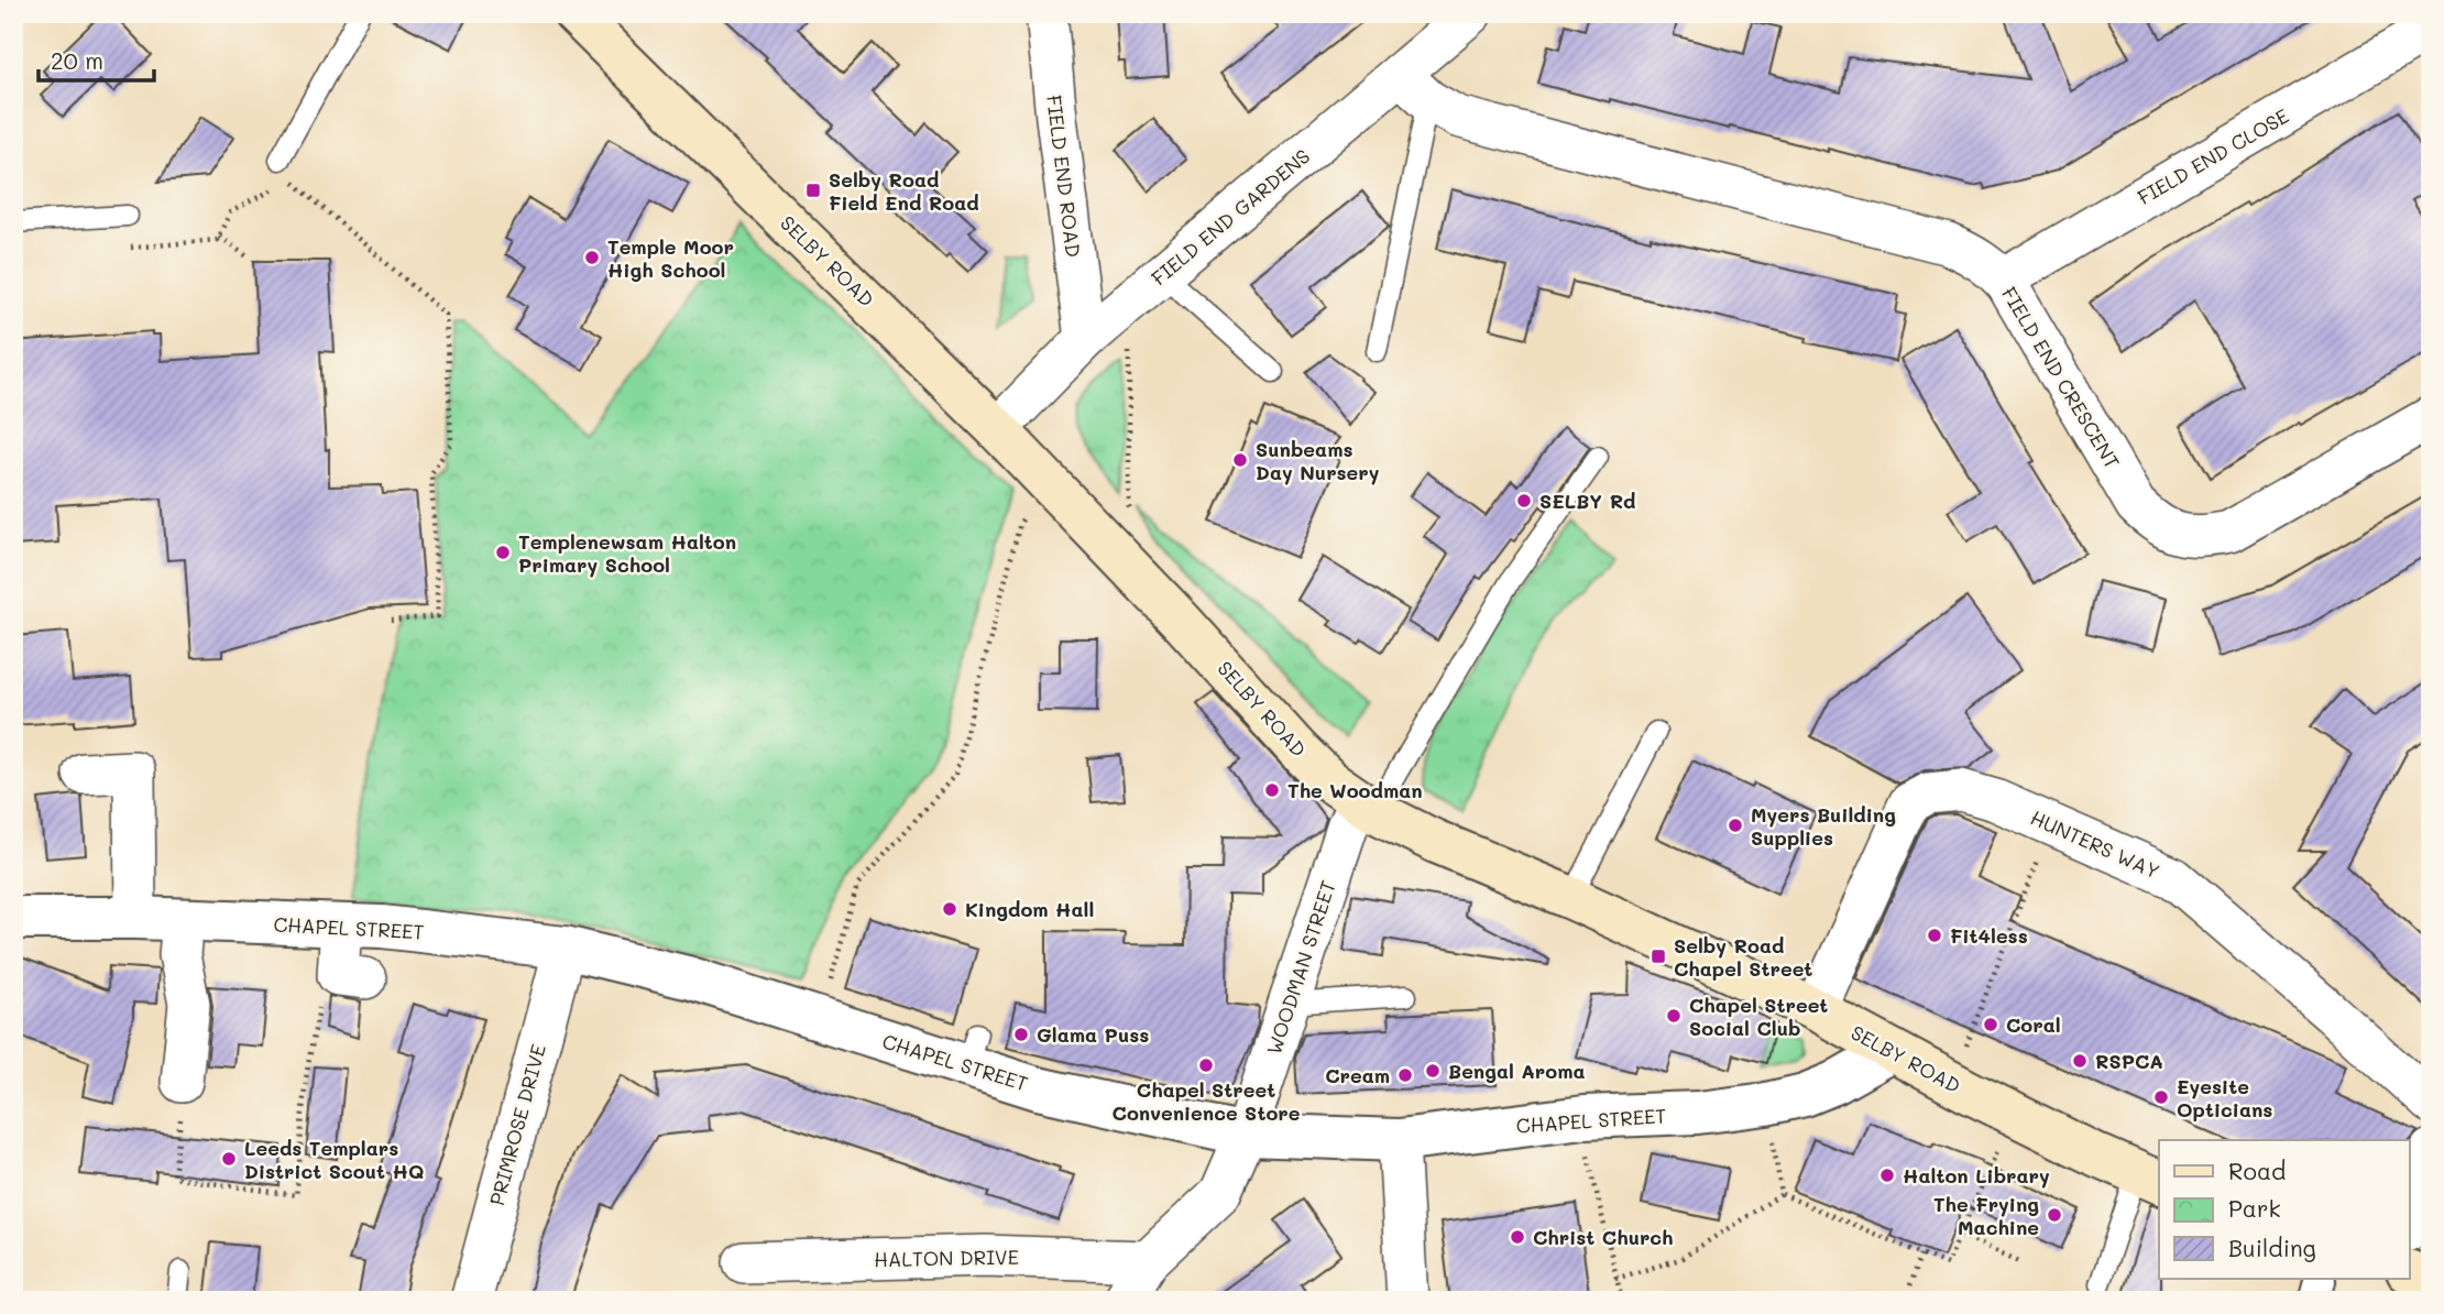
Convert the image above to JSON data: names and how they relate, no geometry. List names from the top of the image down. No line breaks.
{"streets":{"main road":["SELBY ROAD"],"street":["FIELD END CLOSE","FIELD END ROAD","FIELD END GARDENS","FIELD END CRESCENT","HUNTERS WAY","CHAPEL STREET","WOODMAN STREET","PRIMROSE DRIVE","HALTON DRIVE"]},"crossings":[["FIELD END CLOSE","FIELD END CRESCENT"],["FIELD END ROAD","FIELD END GARDENS"],["FIELD END GARDENS","SELBY ROAD"],["FIELD END GARDENS","FIELD END CRESCENT"],["SELBY ROAD","HUNTERS WAY"],["SELBY ROAD","CHAPEL STREET"],["SELBY ROAD","WOODMAN STREET"],["CHAPEL STREET","WOODMAN STREET"],["CHAPEL STREET","PRIMROSE DRIVE"],["WOODMAN STREET","HALTON DRIVE"]],"places":{"transit":["Selby Road Field End Road","Selby Road Chapel Street"],"other":["Temple Moor High School","Sunbeams Day Nursery","SELBY Rd","Templenewsam Halton Primary School","The Woodman","Myers Building Supplies","Kingdom Hall","Fit4less","Chapel Street Social Club","Coral","Glama Puss","RSPCA","Chapel Street Convenience Store","Bengal Aroma","Cream","Eyesite Opticians","Leeds Templars District Scout HQ","Halton Library","The Frying Machine","Christ Church"]},"legend":["Road","Park","Building"],"scale_bar":"20 m"}
